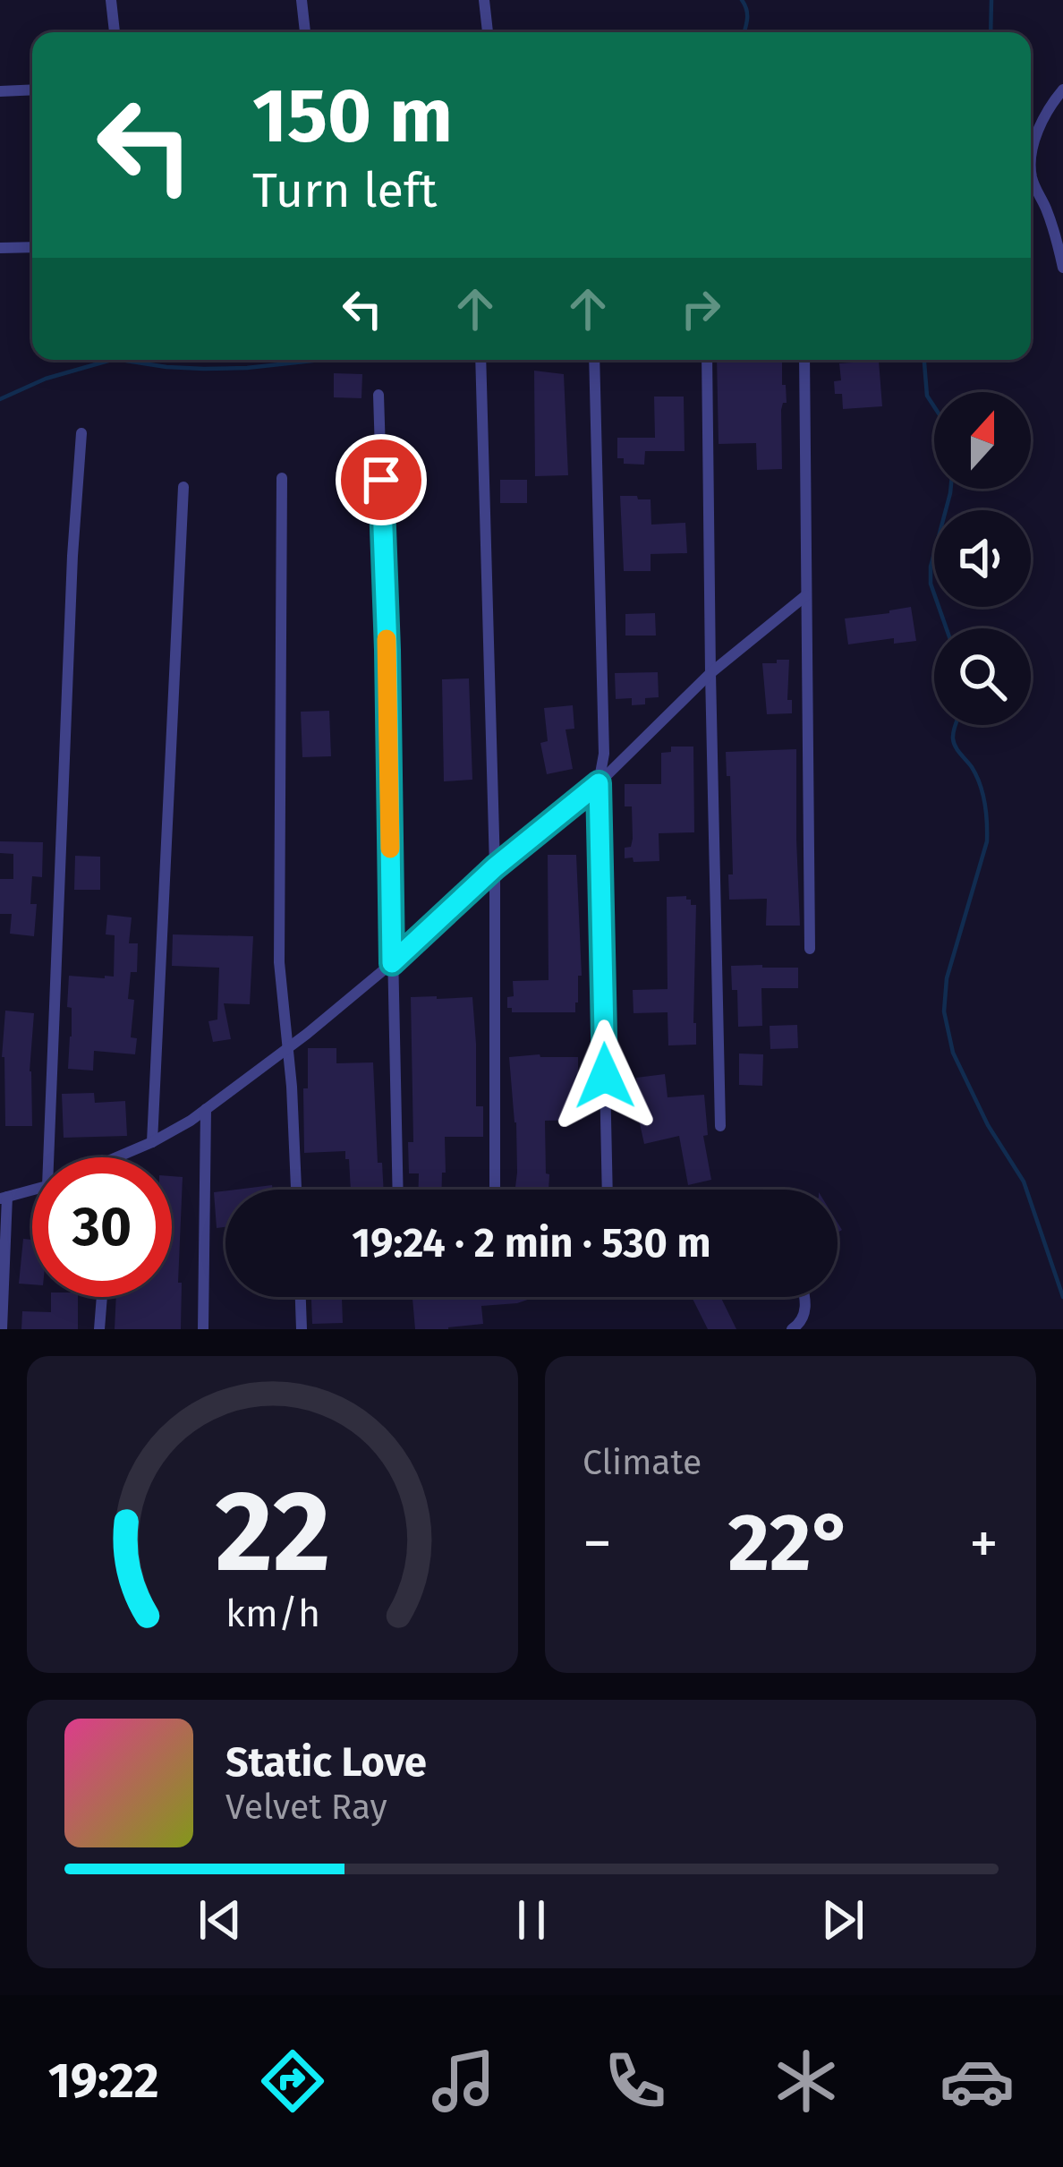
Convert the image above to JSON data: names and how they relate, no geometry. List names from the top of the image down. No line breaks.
{"north":"top","page":{"turn":["150 m","Turn left"],"limit":"30","trip":"19:24 · 2 min · 530 m","tile":"Climate","heat":["−","22°","+"],"song":["Static Love","Velvet Ray"],"tabs":"19:22","gauge":["22","km/h"]}}
